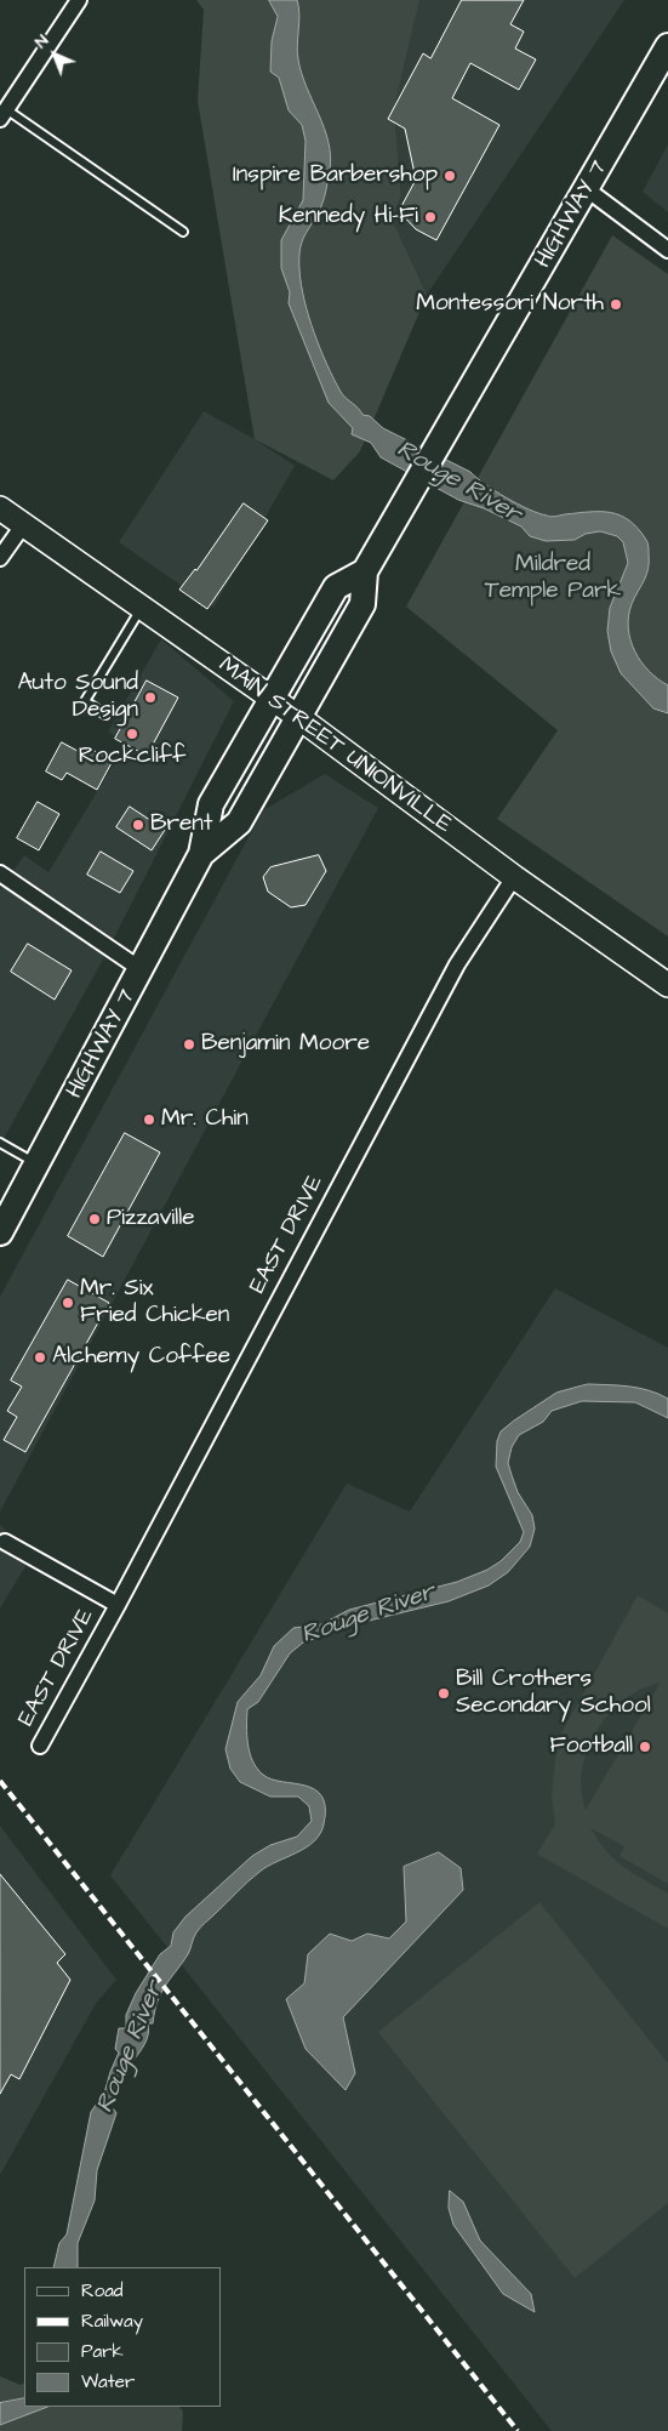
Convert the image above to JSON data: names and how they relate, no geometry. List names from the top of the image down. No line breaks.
{"streets":{"main road":["HIGHWAY 7","MAIN STREET UNIONVILLE"],"street":["EAST DRIVE"]},"crossings":[["HIGHWAY 7","MAIN STREET UNIONVILLE"],["MAIN STREET UNIONVILLE","EAST DRIVE"]],"water":["Rouge River"],"parks":["Mildred Temple Park"],"places":["Inspire Barbershop","Kennedy Hi-Fi","Montessori North","Auto Sound Design","Rockcliff","Brent","Benjamin Moore","Mr. Chin","Pizzaville","Mr. Six Fried Chicken","Alchemy Coffee","Bill Crothers Secondary School","Football"],"legend":["Road","Railway","Park","Water"],"north":"top left"}
